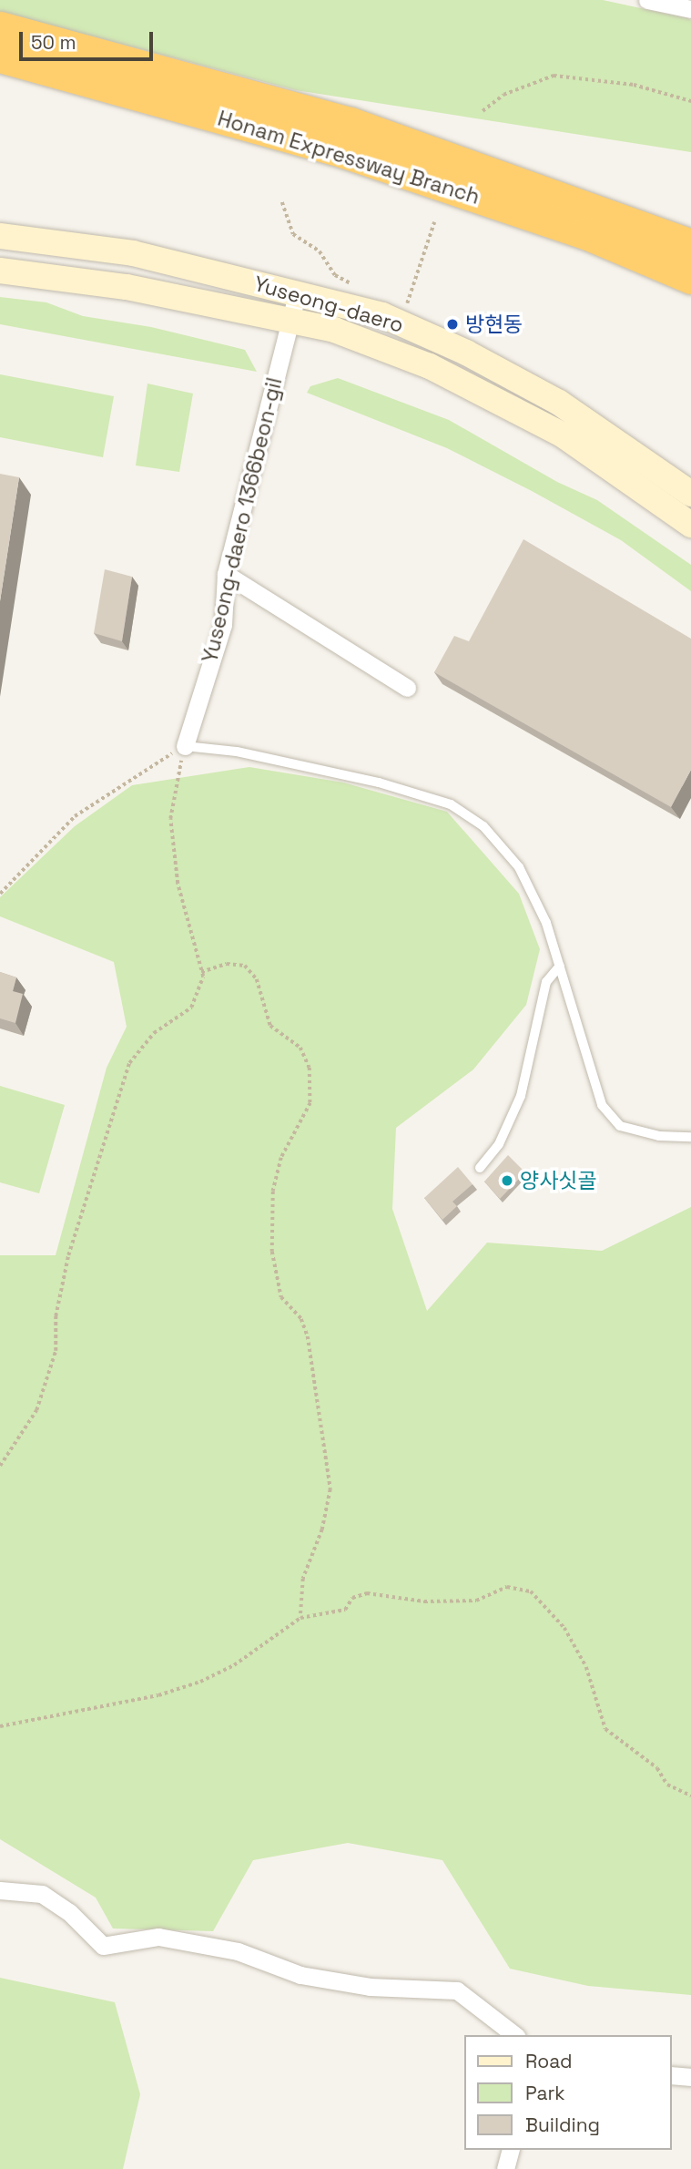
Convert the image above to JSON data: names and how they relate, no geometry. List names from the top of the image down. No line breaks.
{"streets":{"highway":["Honam Expressway Branch"],"main road":["Yuseong-daero"],"street":["Yuseong-daero 1366beon-gil"]},"crossings":[["Yuseong-daero","Yuseong-daero 1366beon-gil"]],"places":["방현동","양사싯골"],"legend":["Road","Park","Building"],"scale_bar":"50 m"}
